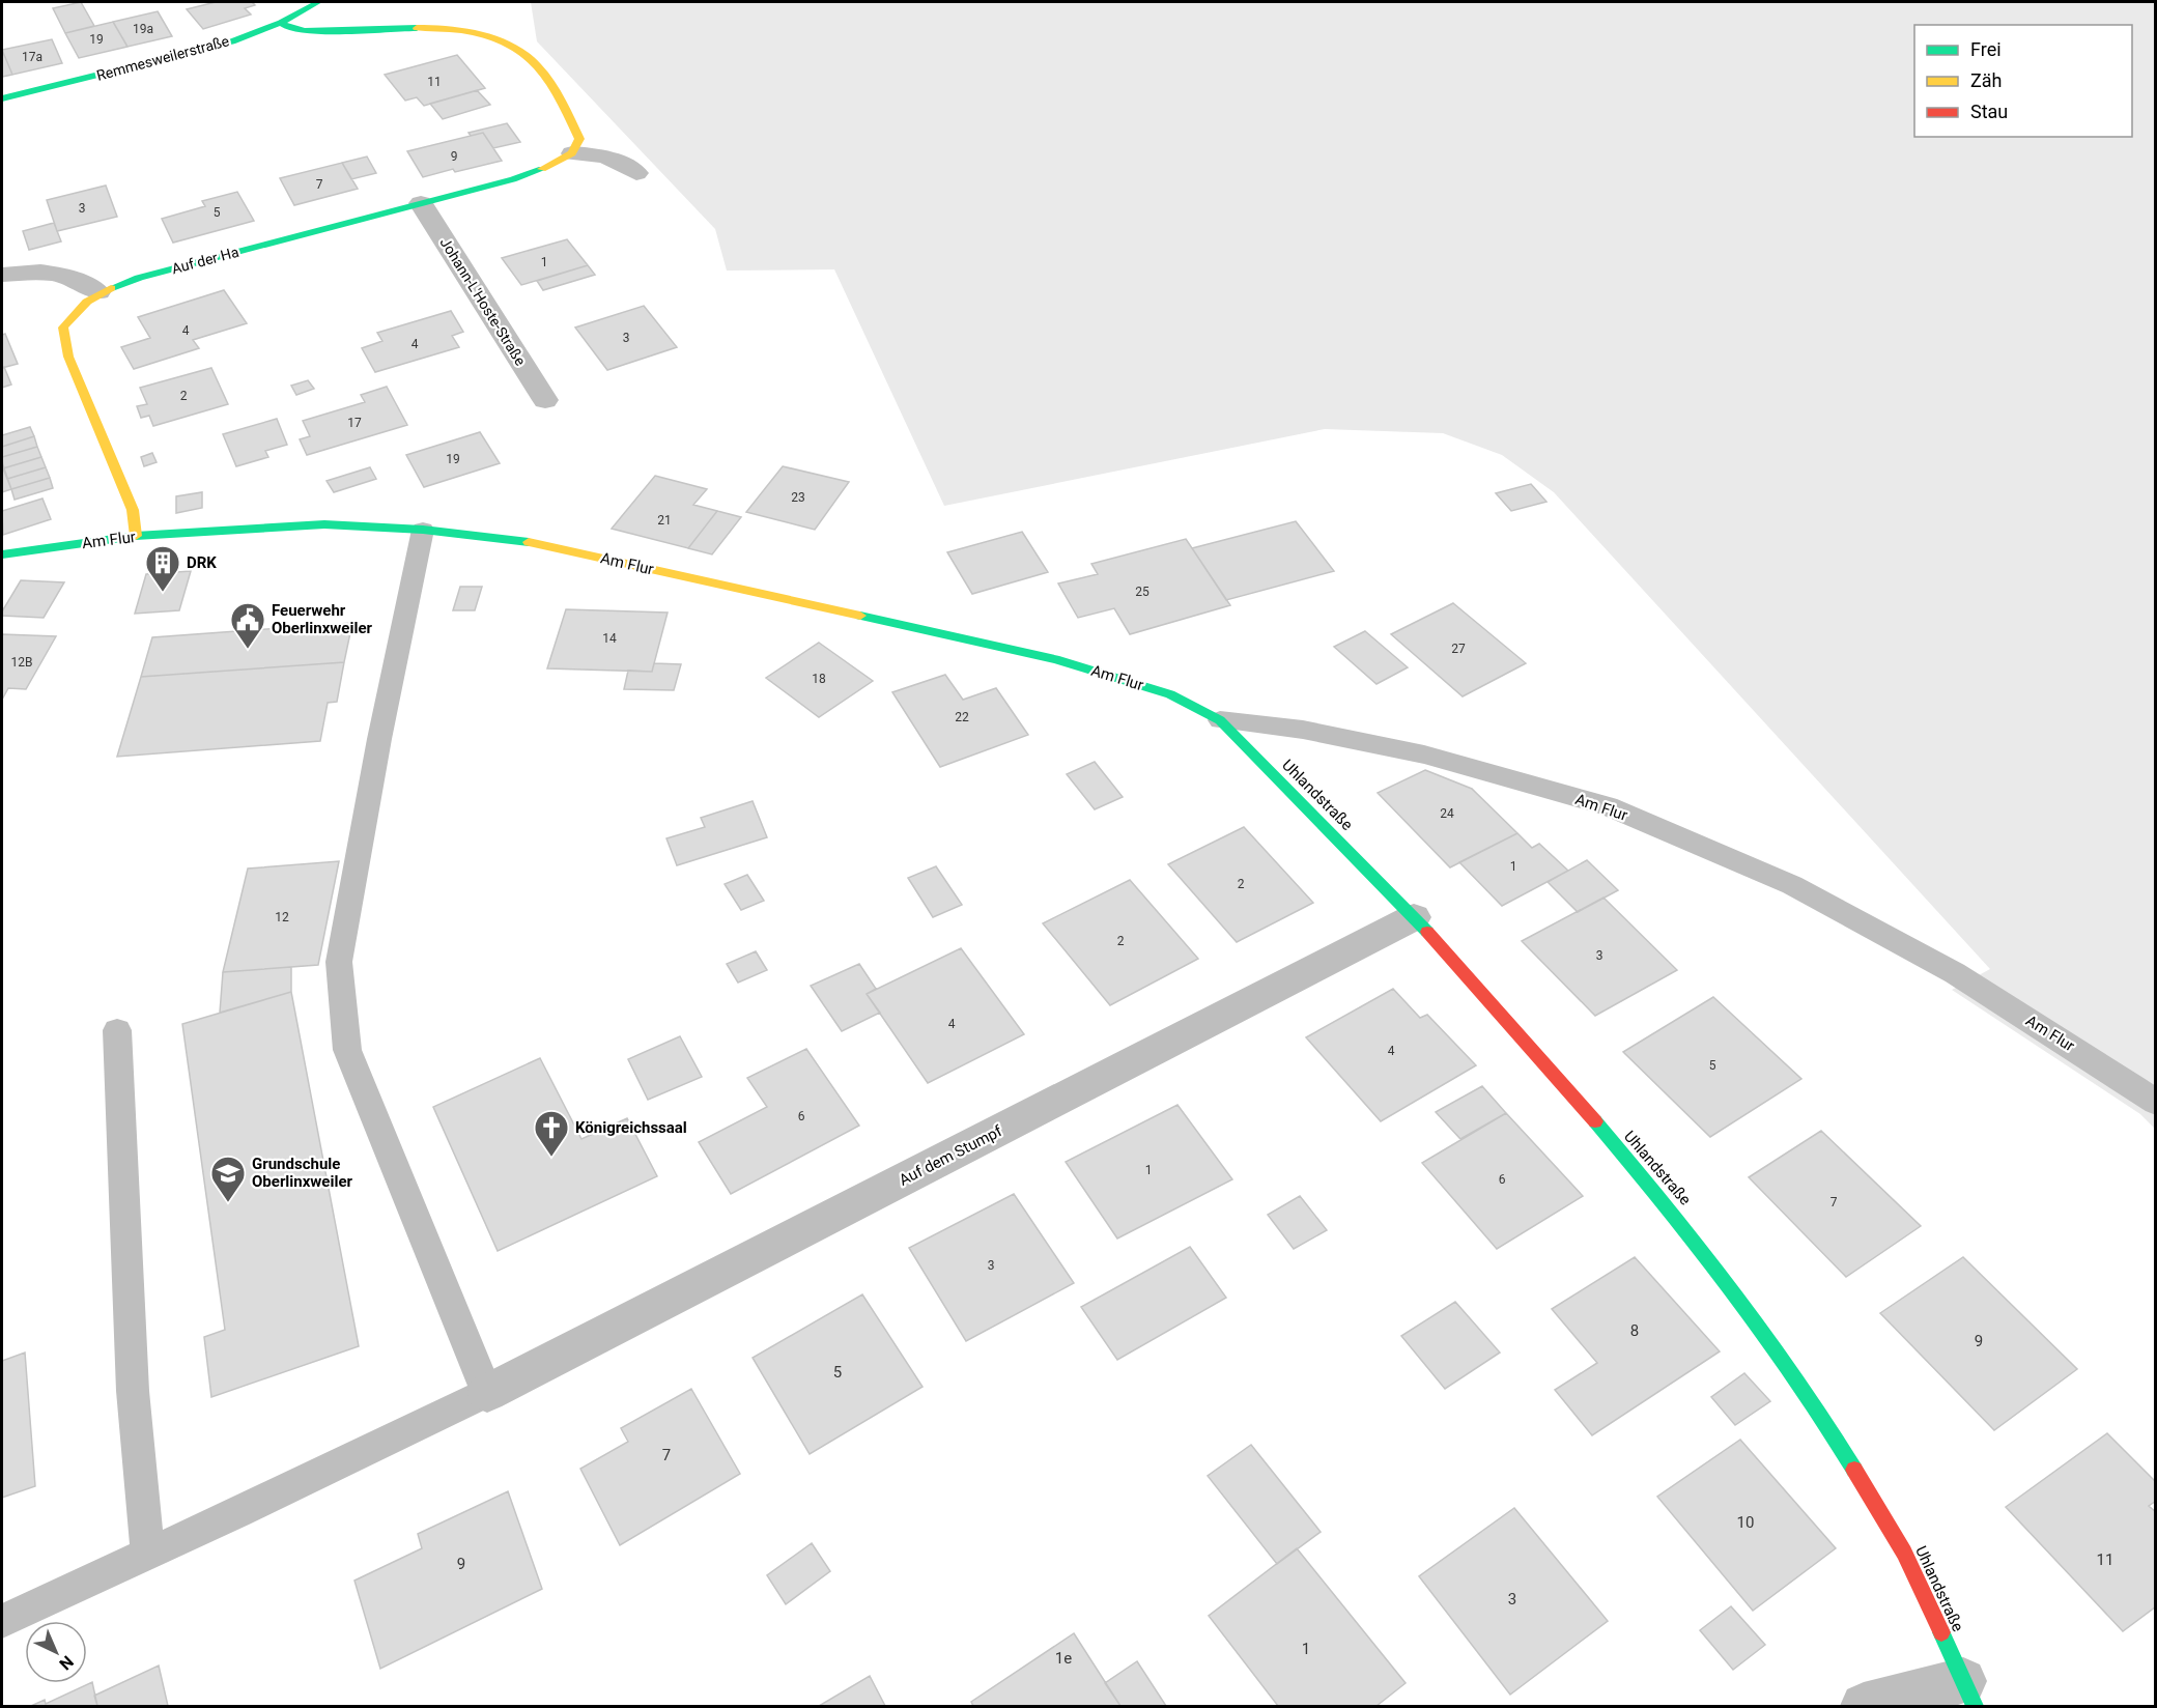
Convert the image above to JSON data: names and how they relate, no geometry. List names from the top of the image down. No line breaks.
{"streets":{"street":["Remmesweilerstraße","Auf der Ha","Johann-L'Hoste-Straße","Am Flur","Uhlandstraße","Auf dem Stumpf"]},"crossings":[["Auf der Ha","Johann-L'Hoste-Straße"],["Auf der Ha","Am Flur"],["Am Flur","Uhlandstraße"],["Uhlandstraße","Auf dem Stumpf"]],"places":{"building":["DRK"],"public building":["Feuerwehr Oberlinxweiler"],"church":["Königreichssaal"],"school or university":["Grundschule Oberlinxweiler"]},"house_numbers":["19a","19","17a","11","9","7","3","5","1","4","3","4","2","17","19","23","21","25","14","27","12B","18","22","24","1","2","12","2","3","4","4","5","6","1","6","7","3","8","9","5","7","10","11","9","3","1","1e"],"legend":["Frei","Zäh","Stau"],"north":"bottom right"}
